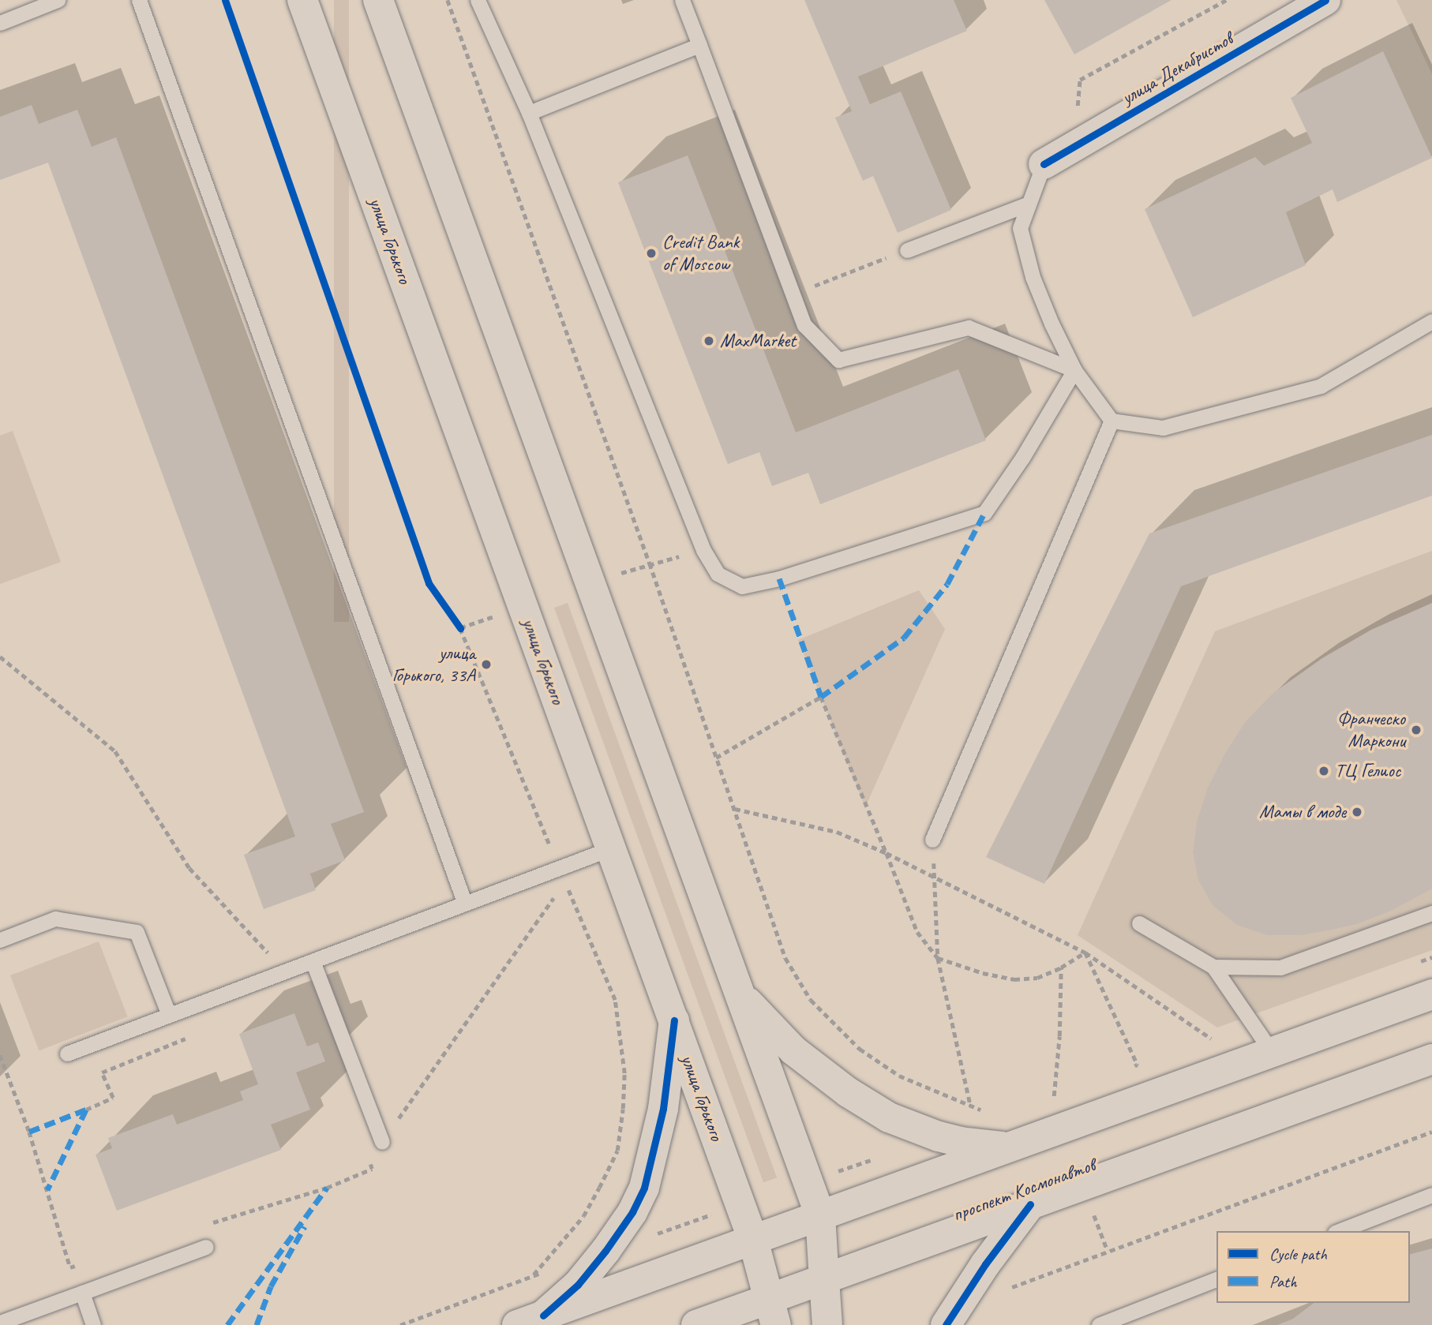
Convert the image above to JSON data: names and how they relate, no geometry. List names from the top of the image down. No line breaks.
{"streets":{"main road":["улица Декабристов","улица Горького","проспект Космонавтов"]},"crossings":[["улица Горького","проспект Космонавтов"]],"places":["Credit Bank of Moscow","MaxMarket","улица Горького, 33А","Франческо Маркони","ТЦ Гелиос","Мамы в моде"],"legend":["Cycle path","Path"]}
